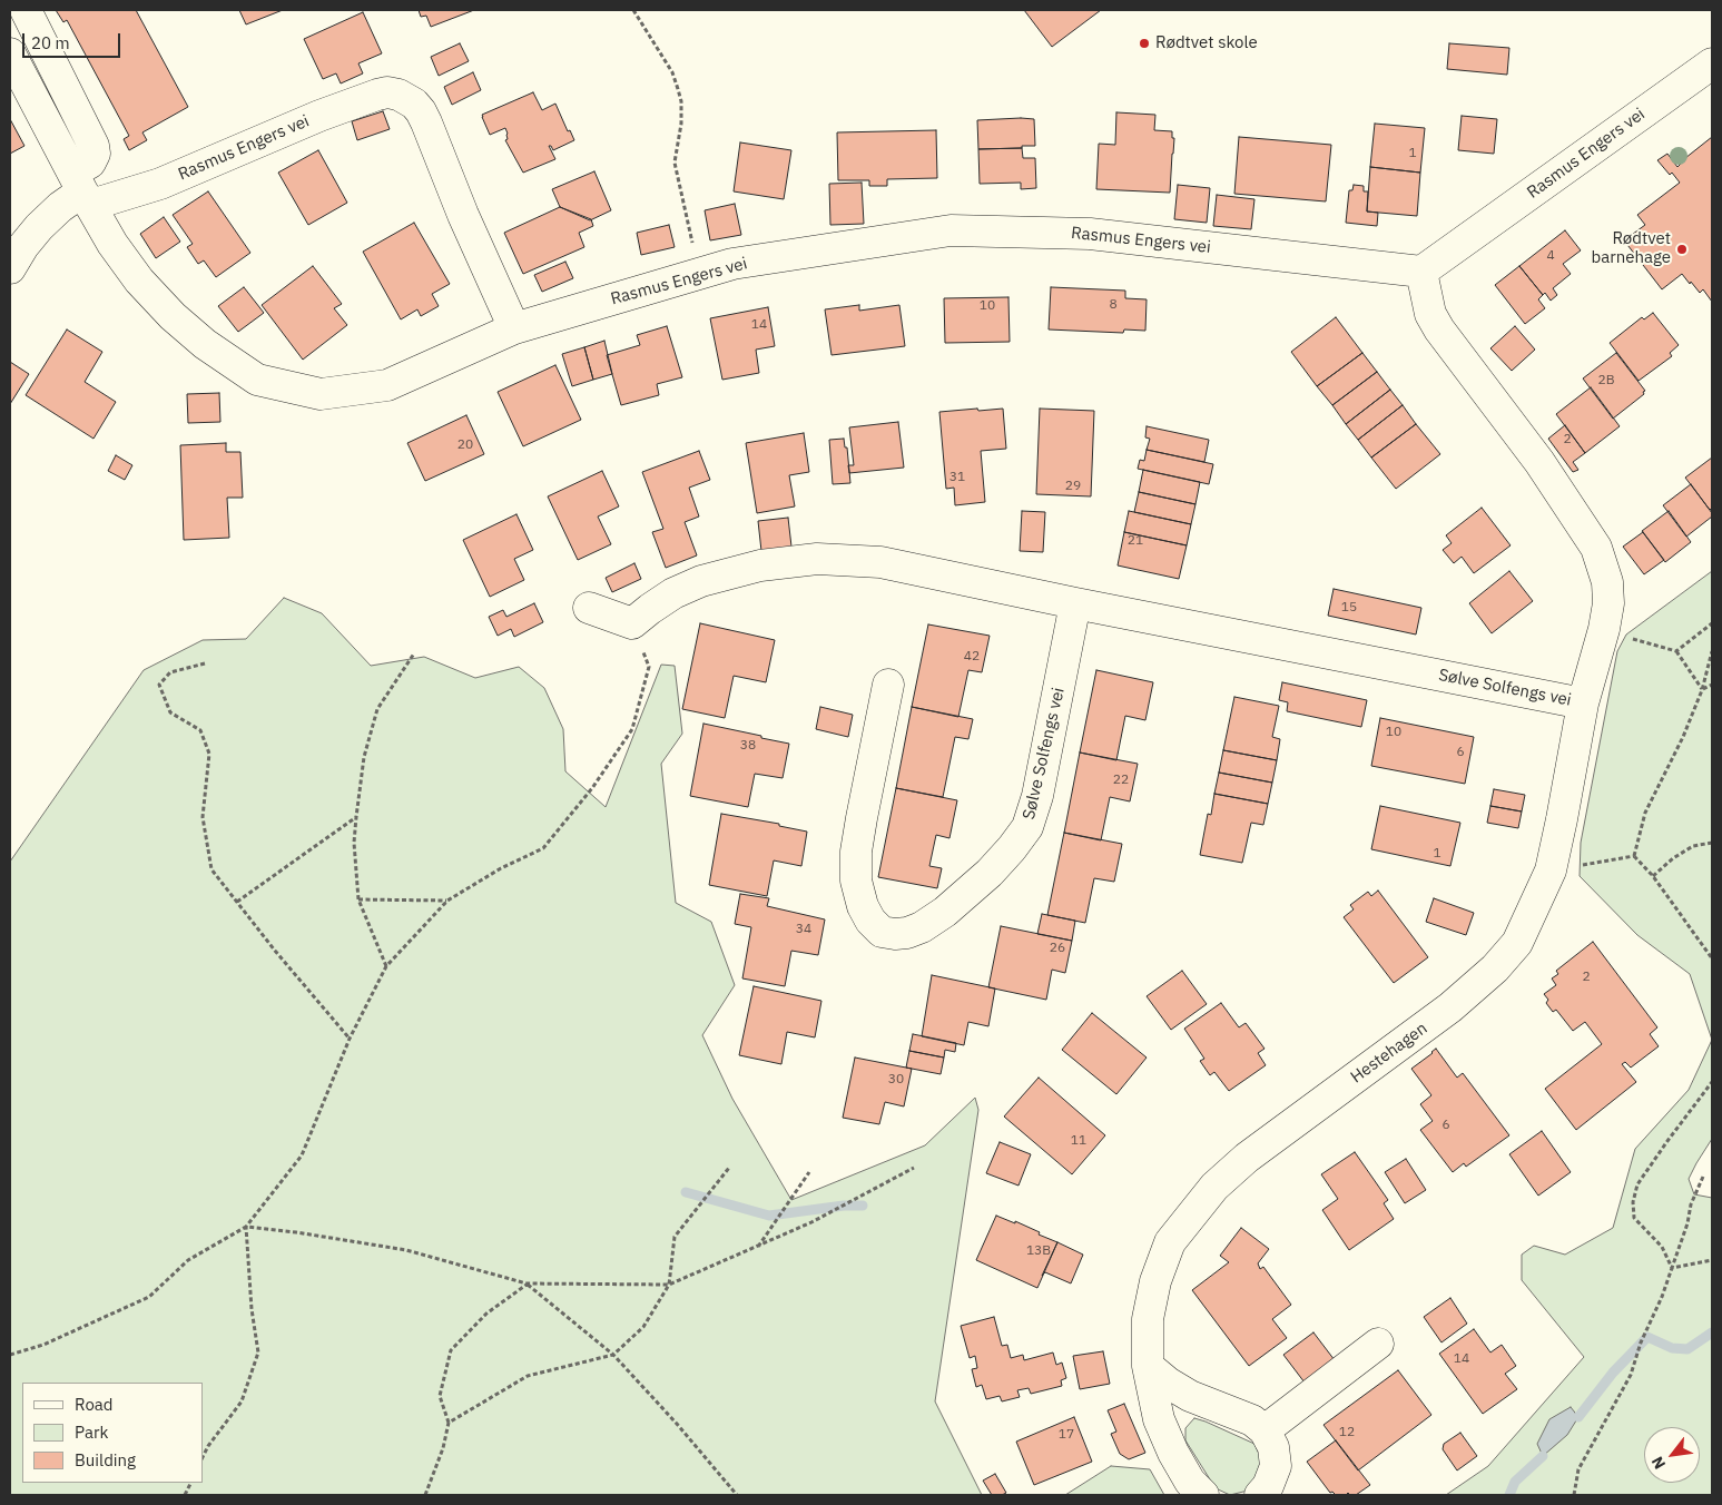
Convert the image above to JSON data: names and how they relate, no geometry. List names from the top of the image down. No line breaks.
{"streets":{"street":["Rasmus Engers vei","Sølve Solfengs vei","Hestehagen"]},"crossings":[["Rasmus Engers vei","Sølve Solfengs vei"],["Sølve Solfengs vei","Hestehagen"]],"places":["Rødtvet skole","Rødtvet barnehage"],"house_numbers":["1","4","8","10","14","2B","2","20","31","29","21","15","42","10","38","6","22","1","34","26","2","30","6","11","13B","14","12","17"],"legend":["Road","Park","Building"],"scale_bar":"20 m","north":"bottom left"}
